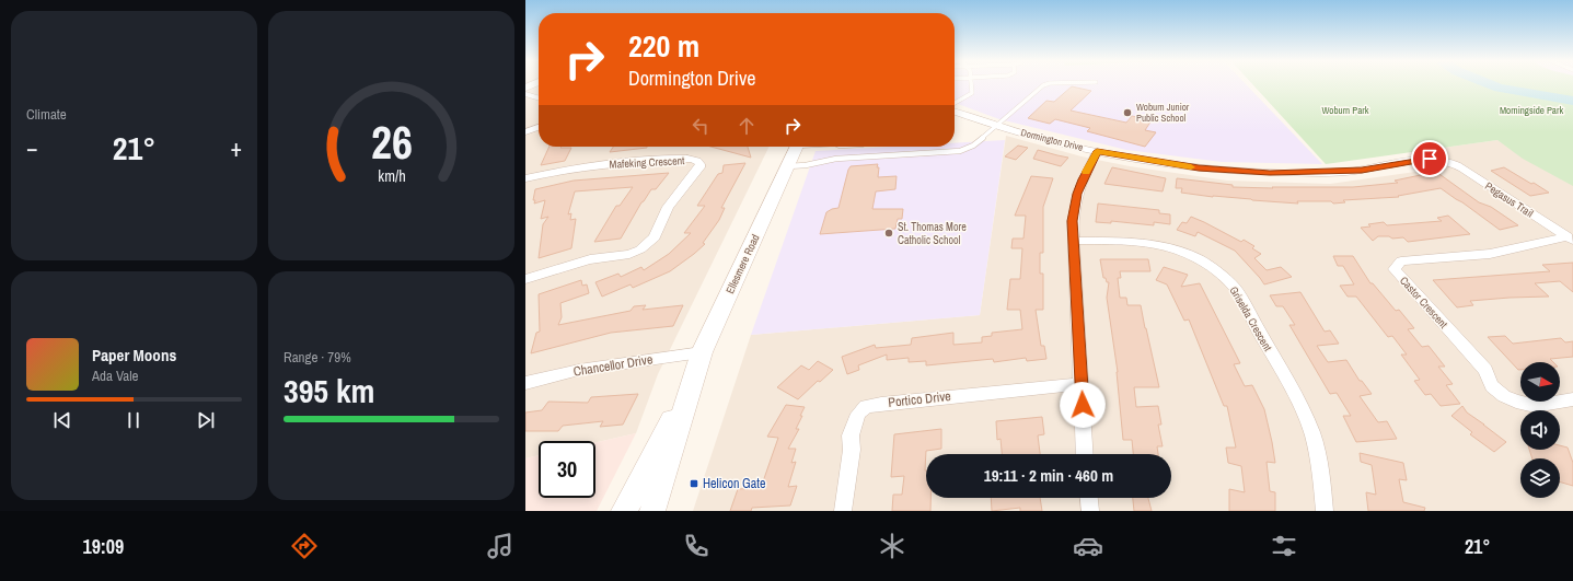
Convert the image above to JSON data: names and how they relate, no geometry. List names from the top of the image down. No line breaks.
{"streets":{"main road":["Ellesmere Road"],"street":["Dormington Drive","Mafeking Crescent","Pegasus Trail","Castor Crescent","Griselda Crescent","Chancellor Drive","Portico Drive"]},"crossings":[["Dormington Drive","Pegasus Trail"],["Pegasus Trail","Castor Crescent"],["Ellesmere Road","Chancellor Drive"]],"parks":["Woburn Park","Morningside Park"],"places":{"other":["Woburn Junior Public School","St. Thomas More Catholic School"],"transit":["Helicon Gate"]},"north":"right","page":{"tile":["Climate",["Range · 79%","395 km"]],"turn":["220 m","Dormington Drive"],"heat":["−","21°","+"],"song":["Paper Moons","Ada Vale"],"limit":"30","trip":"19:11 · 2 min · 460 m","tabs":["19:09","21°"],"gauge":["26","km/h"]}}
